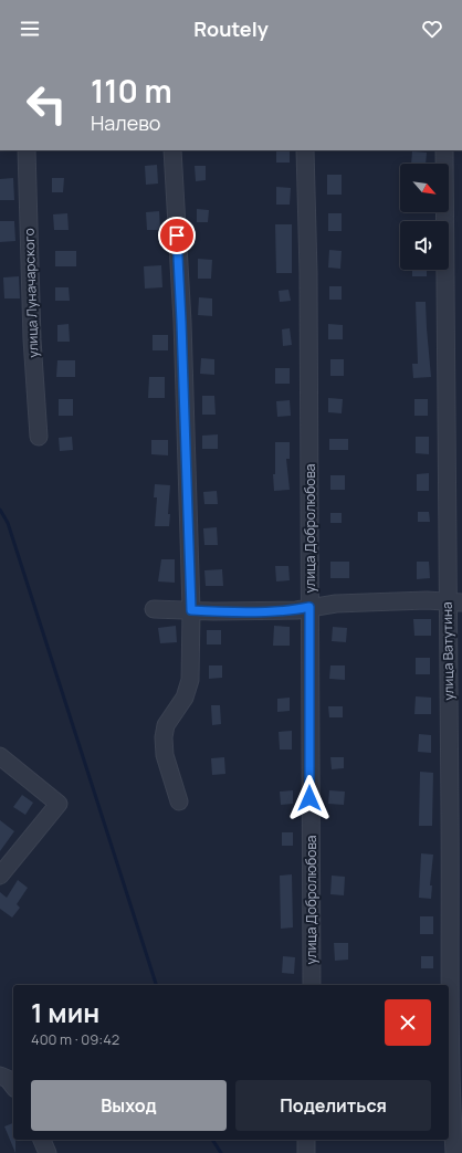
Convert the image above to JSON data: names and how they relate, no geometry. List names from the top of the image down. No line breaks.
{"streets":{"street":["улица Луначарского","улица Добролюбова","улица Ватутина"]},"north":"bottom right","page":{"header":"Routely","turn":["110 m","Налево"],"heading":["1 мин","400 m · 09:42"],"buttons":["Выход","Поделиться"]}}
